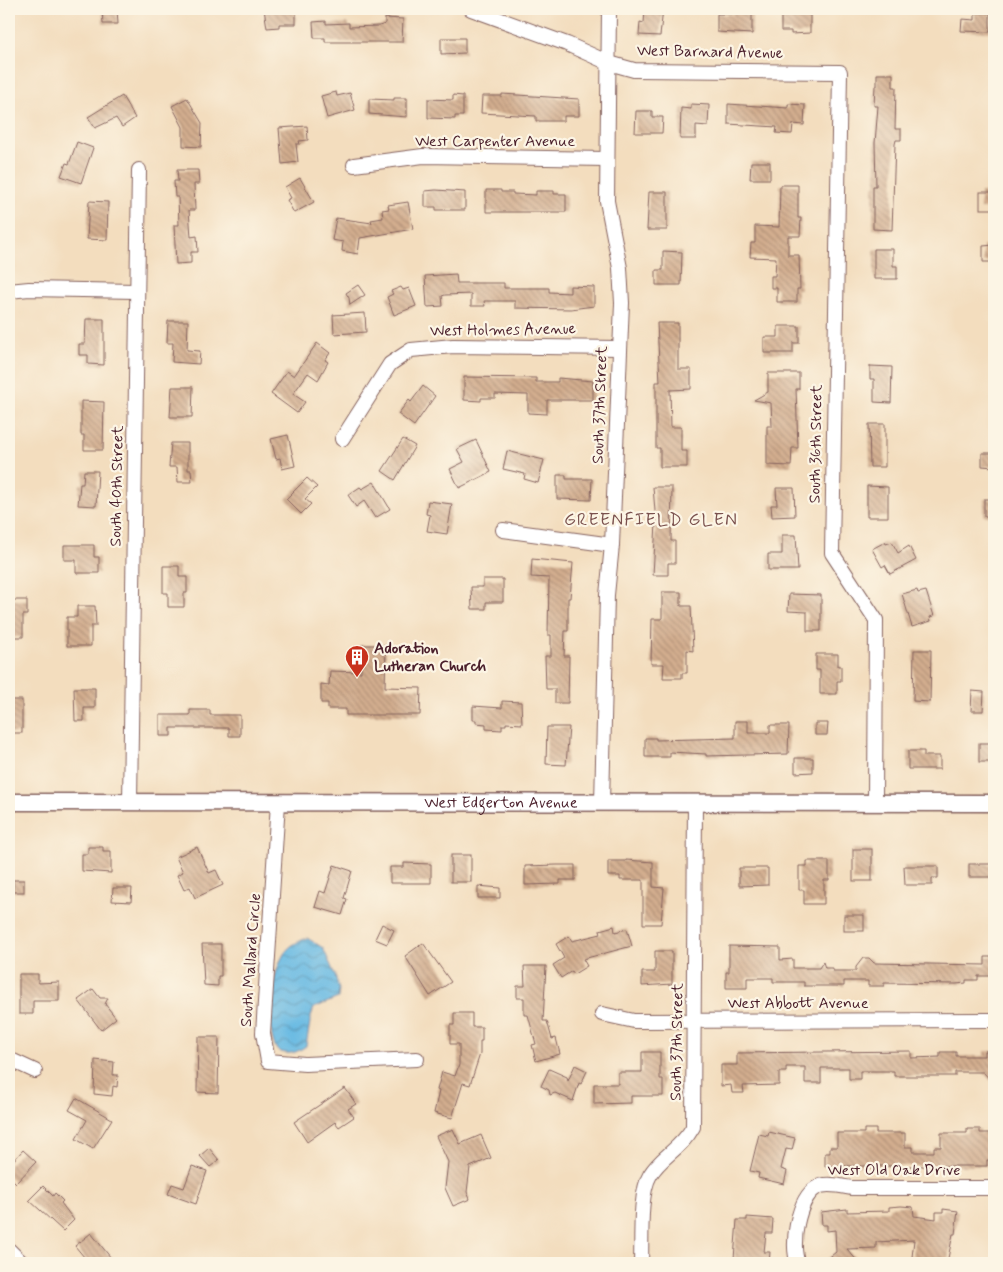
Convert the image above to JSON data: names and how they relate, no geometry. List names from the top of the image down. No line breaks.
{"streets":{"street":["West Barnard Avenue","West Carpenter Avenue","West Holmes Avenue","South 37th Street","South 36th Street","South 40th Street","West Edgerton Avenue","South Mallard Circle","West Abbott Avenue","West Old Oak Drive"]},"crossings":[["West Barnard Avenue","South 37th Street"],["West Barnard Avenue","South 36th Street"],["West Carpenter Avenue","South 37th Street"],["West Holmes Avenue","South 37th Street"],["South 37th Street","West Edgerton Avenue"],["South 37th Street","West Abbott Avenue"],["South 36th Street","West Edgerton Avenue"],["South 40th Street","West Edgerton Avenue"],["West Edgerton Avenue","South Mallard Circle"]],"districts":["GREENFIELD GLEN"],"places":{"building":["Adoration Lutheran Church"]}}
